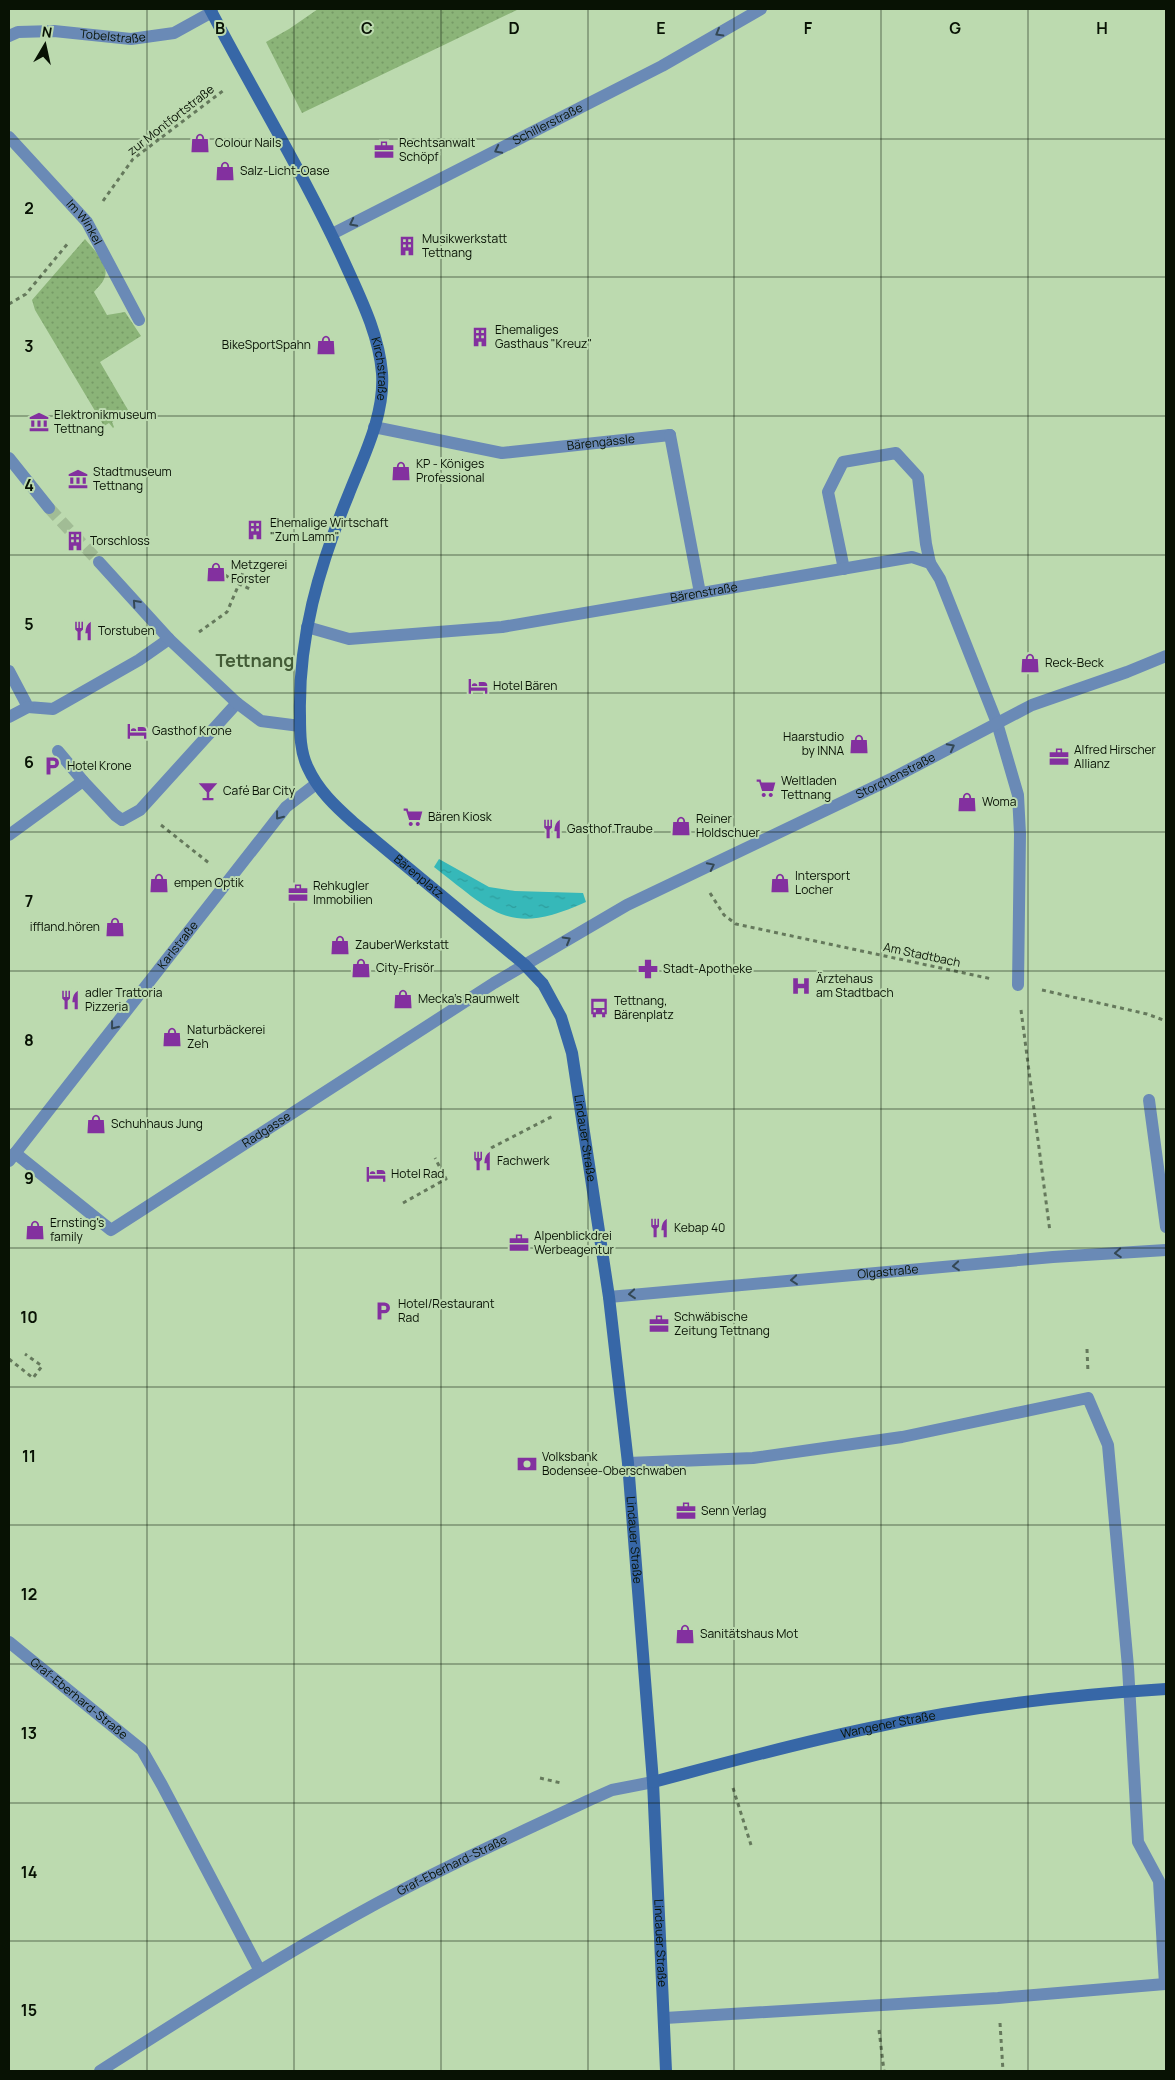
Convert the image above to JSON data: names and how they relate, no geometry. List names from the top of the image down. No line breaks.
{"streets":{"street":["Tobelstraße","Schillerstraße","Im Winkel","Kirchstraße","Bärengässle","Bärenstraße","Storchenstraße","Bärenplatz","Karlstraße","Radgasse","Lindauer Straße","Olgastraße","Graf-Eberhard-Straße","Wangener Straße"],"path":["zur Montfortstraße","Am Stadtbach"]},"crossings":[["Tobelstraße","Kirchstraße"],["zur Montfortstraße","Im Winkel"],["zur Montfortstraße","Kirchstraße"],["Schillerstraße","Kirchstraße"],["Kirchstraße","Bärengässle"],["Kirchstraße","Bärenstraße"],["Kirchstraße","Bärenplatz"],["Kirchstraße","Karlstraße"],["Bärengässle","Bärenstraße"],["Storchenstraße","Bärenplatz"],["Storchenstraße","Am Stadtbach"],["Storchenstraße","Radgasse"],["Storchenstraße","Lindauer Straße"],["Bärenplatz","Karlstraße"],["Bärenplatz","Radgasse"],["Bärenplatz","Lindauer Straße"],["Karlstraße","Radgasse"],["Radgasse","Lindauer Straße"],["Lindauer Straße","Olgastraße"],["Lindauer Straße","Graf-Eberhard-Straße"],["Lindauer Straße","Wangener Straße"],["Graf-Eberhard-Straße","Wangener Straße"]],"one_way":["Schillerstraße","Storchenstraße","Karlstraße","Olgastraße"],"districts":["Tettnang"],"places":{"shop":["Colour Nails","Salz-Licht-Oase","BikeSportSpahn","KP - Königes Professional","Metzgerei Forster","Reck-Beck","Haarstudio by INNA","Woma","Reiner Holdschuer","empen Optik","Intersport Locher","iffland.hören","ZauberWerkstatt","City-Frisör","Mecka's Raumwelt","Naturbäckerei Zeh","Schuhhaus Jung","Ernsting's family","Sanitätshaus Mot"],"office":["Rechtsanwalt Schöpf","Alfred Hirscher Allianz","Rehkugler Immobilien","Alpenblickdrei Werbeagentur","Schwäbische Zeitung Tettnang","Senn Verlag"],"building":["Musikwerkstatt Tettnang","Ehemaliges Gasthaus \"Kreuz\"","Ehemalige Wirtschaft \"Zum Lamm\"","Torschloss"],"museum":["Elektronikmuseum Tettnang","Stadtmuseum Tettnang"],"restaurant":["Torstuben","Gasthof Traube","adler Trattoria Pizzeria","Fachwerk","Kebap 40"],"hotel":["Hotel Bären","Gasthof Krone","Hotel Rad"],"parking":["Hotel Krone","Hotel/Restaurant Rad"],"supermarket":["Weltladen Tettnang","Bären Kiosk"],"bar":["Café Bar City"],"pharmacy":["Stadt-Apotheke"],"hospital":["Ärztehaus am Stadtbach"],"bus stop":["Tettnang, Bärenplatz"],"bank":["Volksbank Bodensee-Oberschwaben"]},"north":"top","grid":{"columns":["B","C","D","E","F","G","H"],"rows":["2","3","4","5","6","7","8","9","10","11","12","13","14","15"]}}
